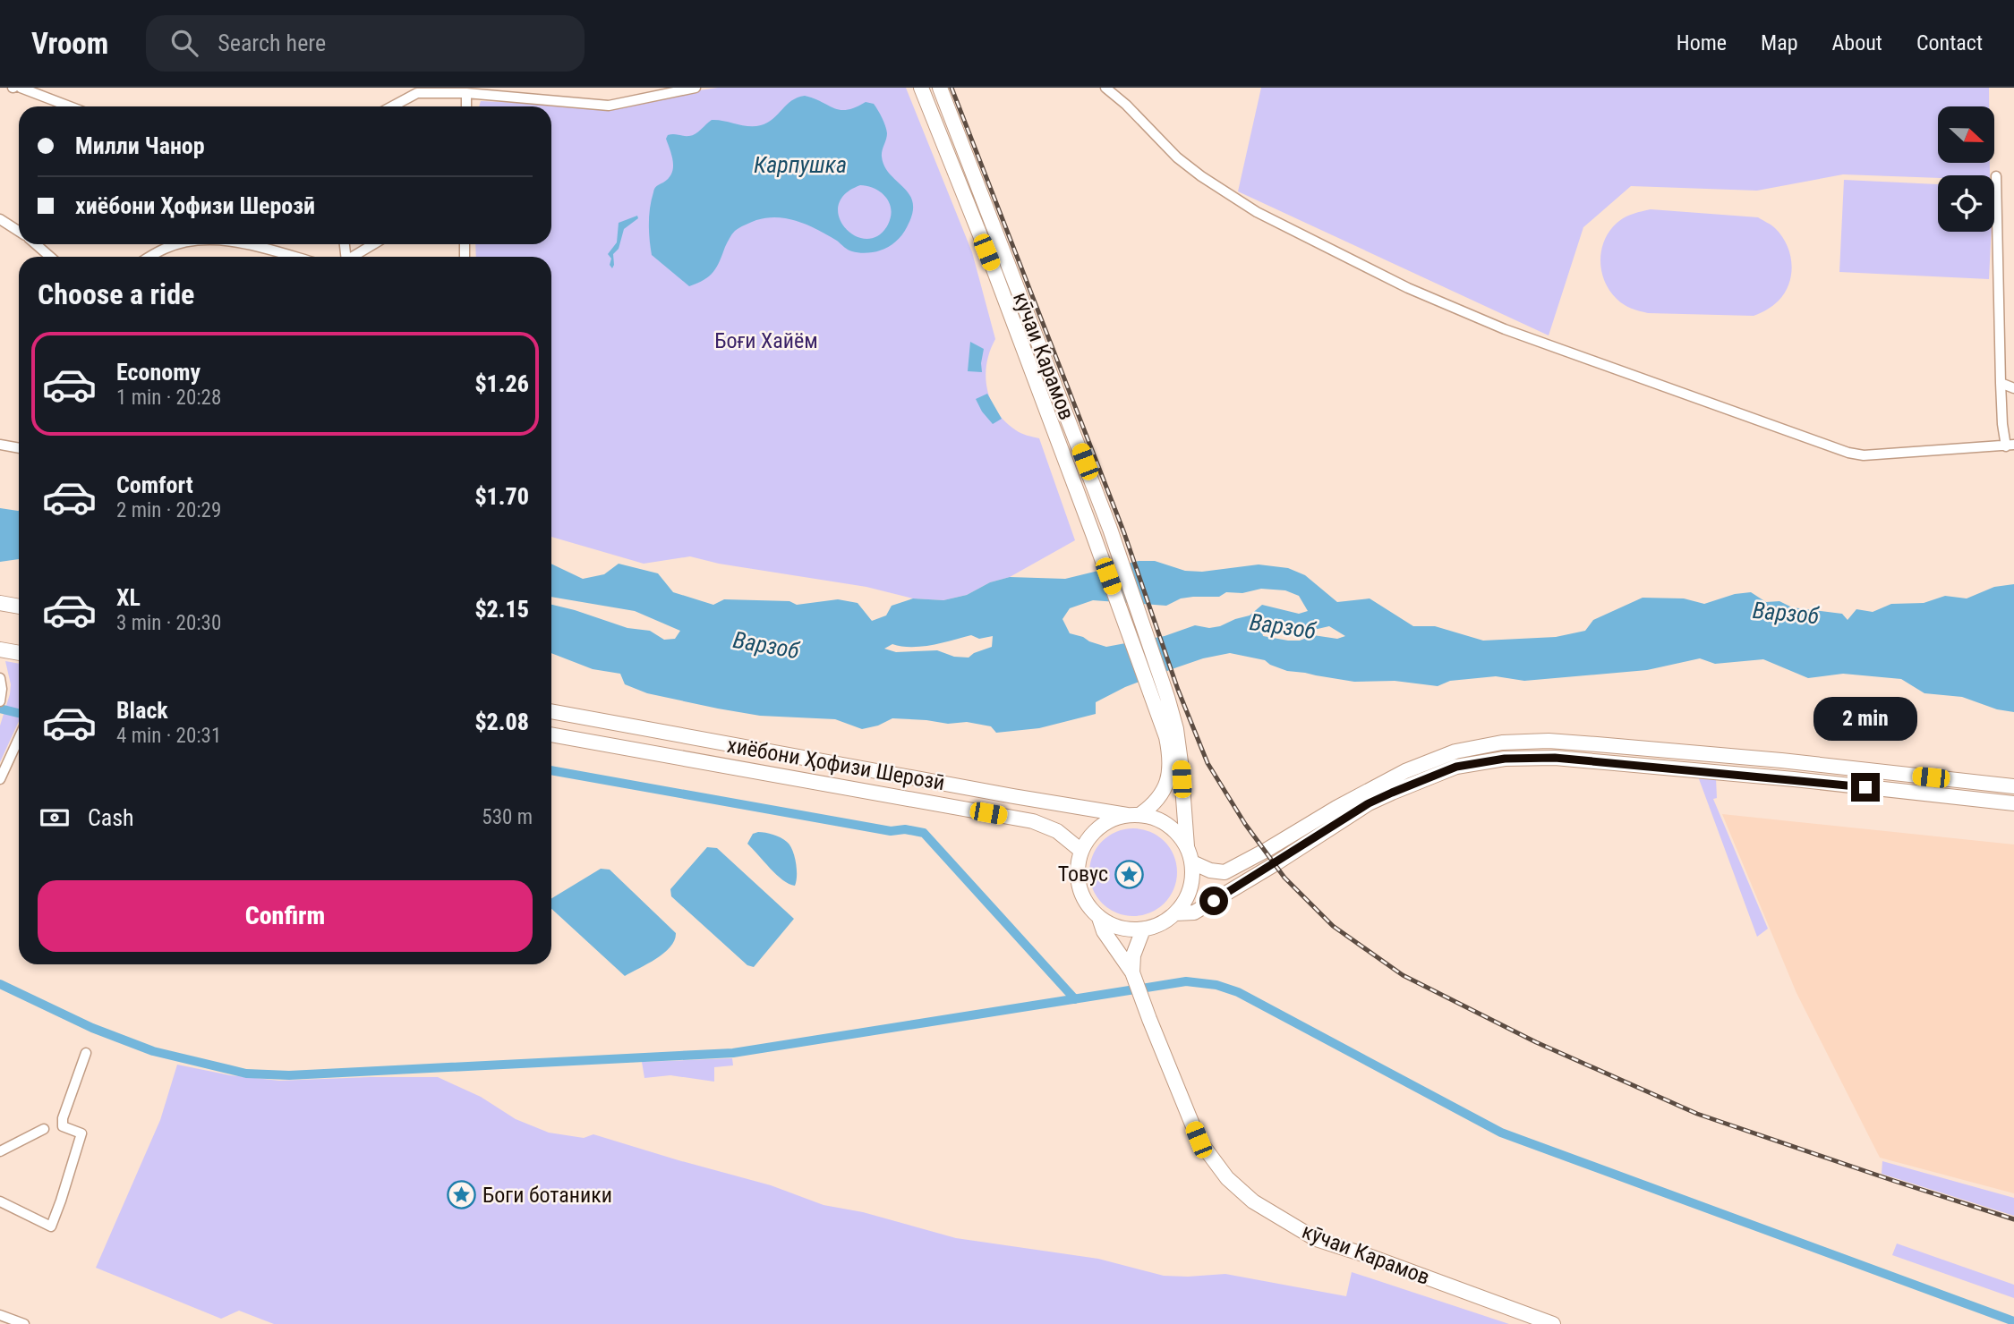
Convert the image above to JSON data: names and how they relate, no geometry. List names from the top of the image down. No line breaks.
{"streets":{"main road":["кӯчаи Карамов","хиёбони Ҳофизи Шерозӣ"]},"crossings":[["кӯчаи Карамов","хиёбони Ҳофизи Шерозӣ"]],"water":["Карпушка","Варзоб"],"parks":["Боғи Хайём"],"places":{"place":["Товус","Боги ботаники"]},"north":"right","page":{"header":"Vroom","search":"Search here","nav":["Home","Map","About","Contact"],"banner":["Милли Чанор","хиёбони Ҳофизи Шерозӣ"],"heading":"Choose a ride","list":[{"name":"Economy","note":"1 min · 20:28","value":"$1.26"},{"name":"Comfort","note":"2 min · 20:29","value":"$1.70"},{"name":"XL","note":"3 min · 20:30","value":"$2.15"},{"name":"Black","note":"4 min · 20:31","value":"$2.08"}],"bubble":"2 min","pay":["Cash","530 m"],"buttons":"Confirm"}}
